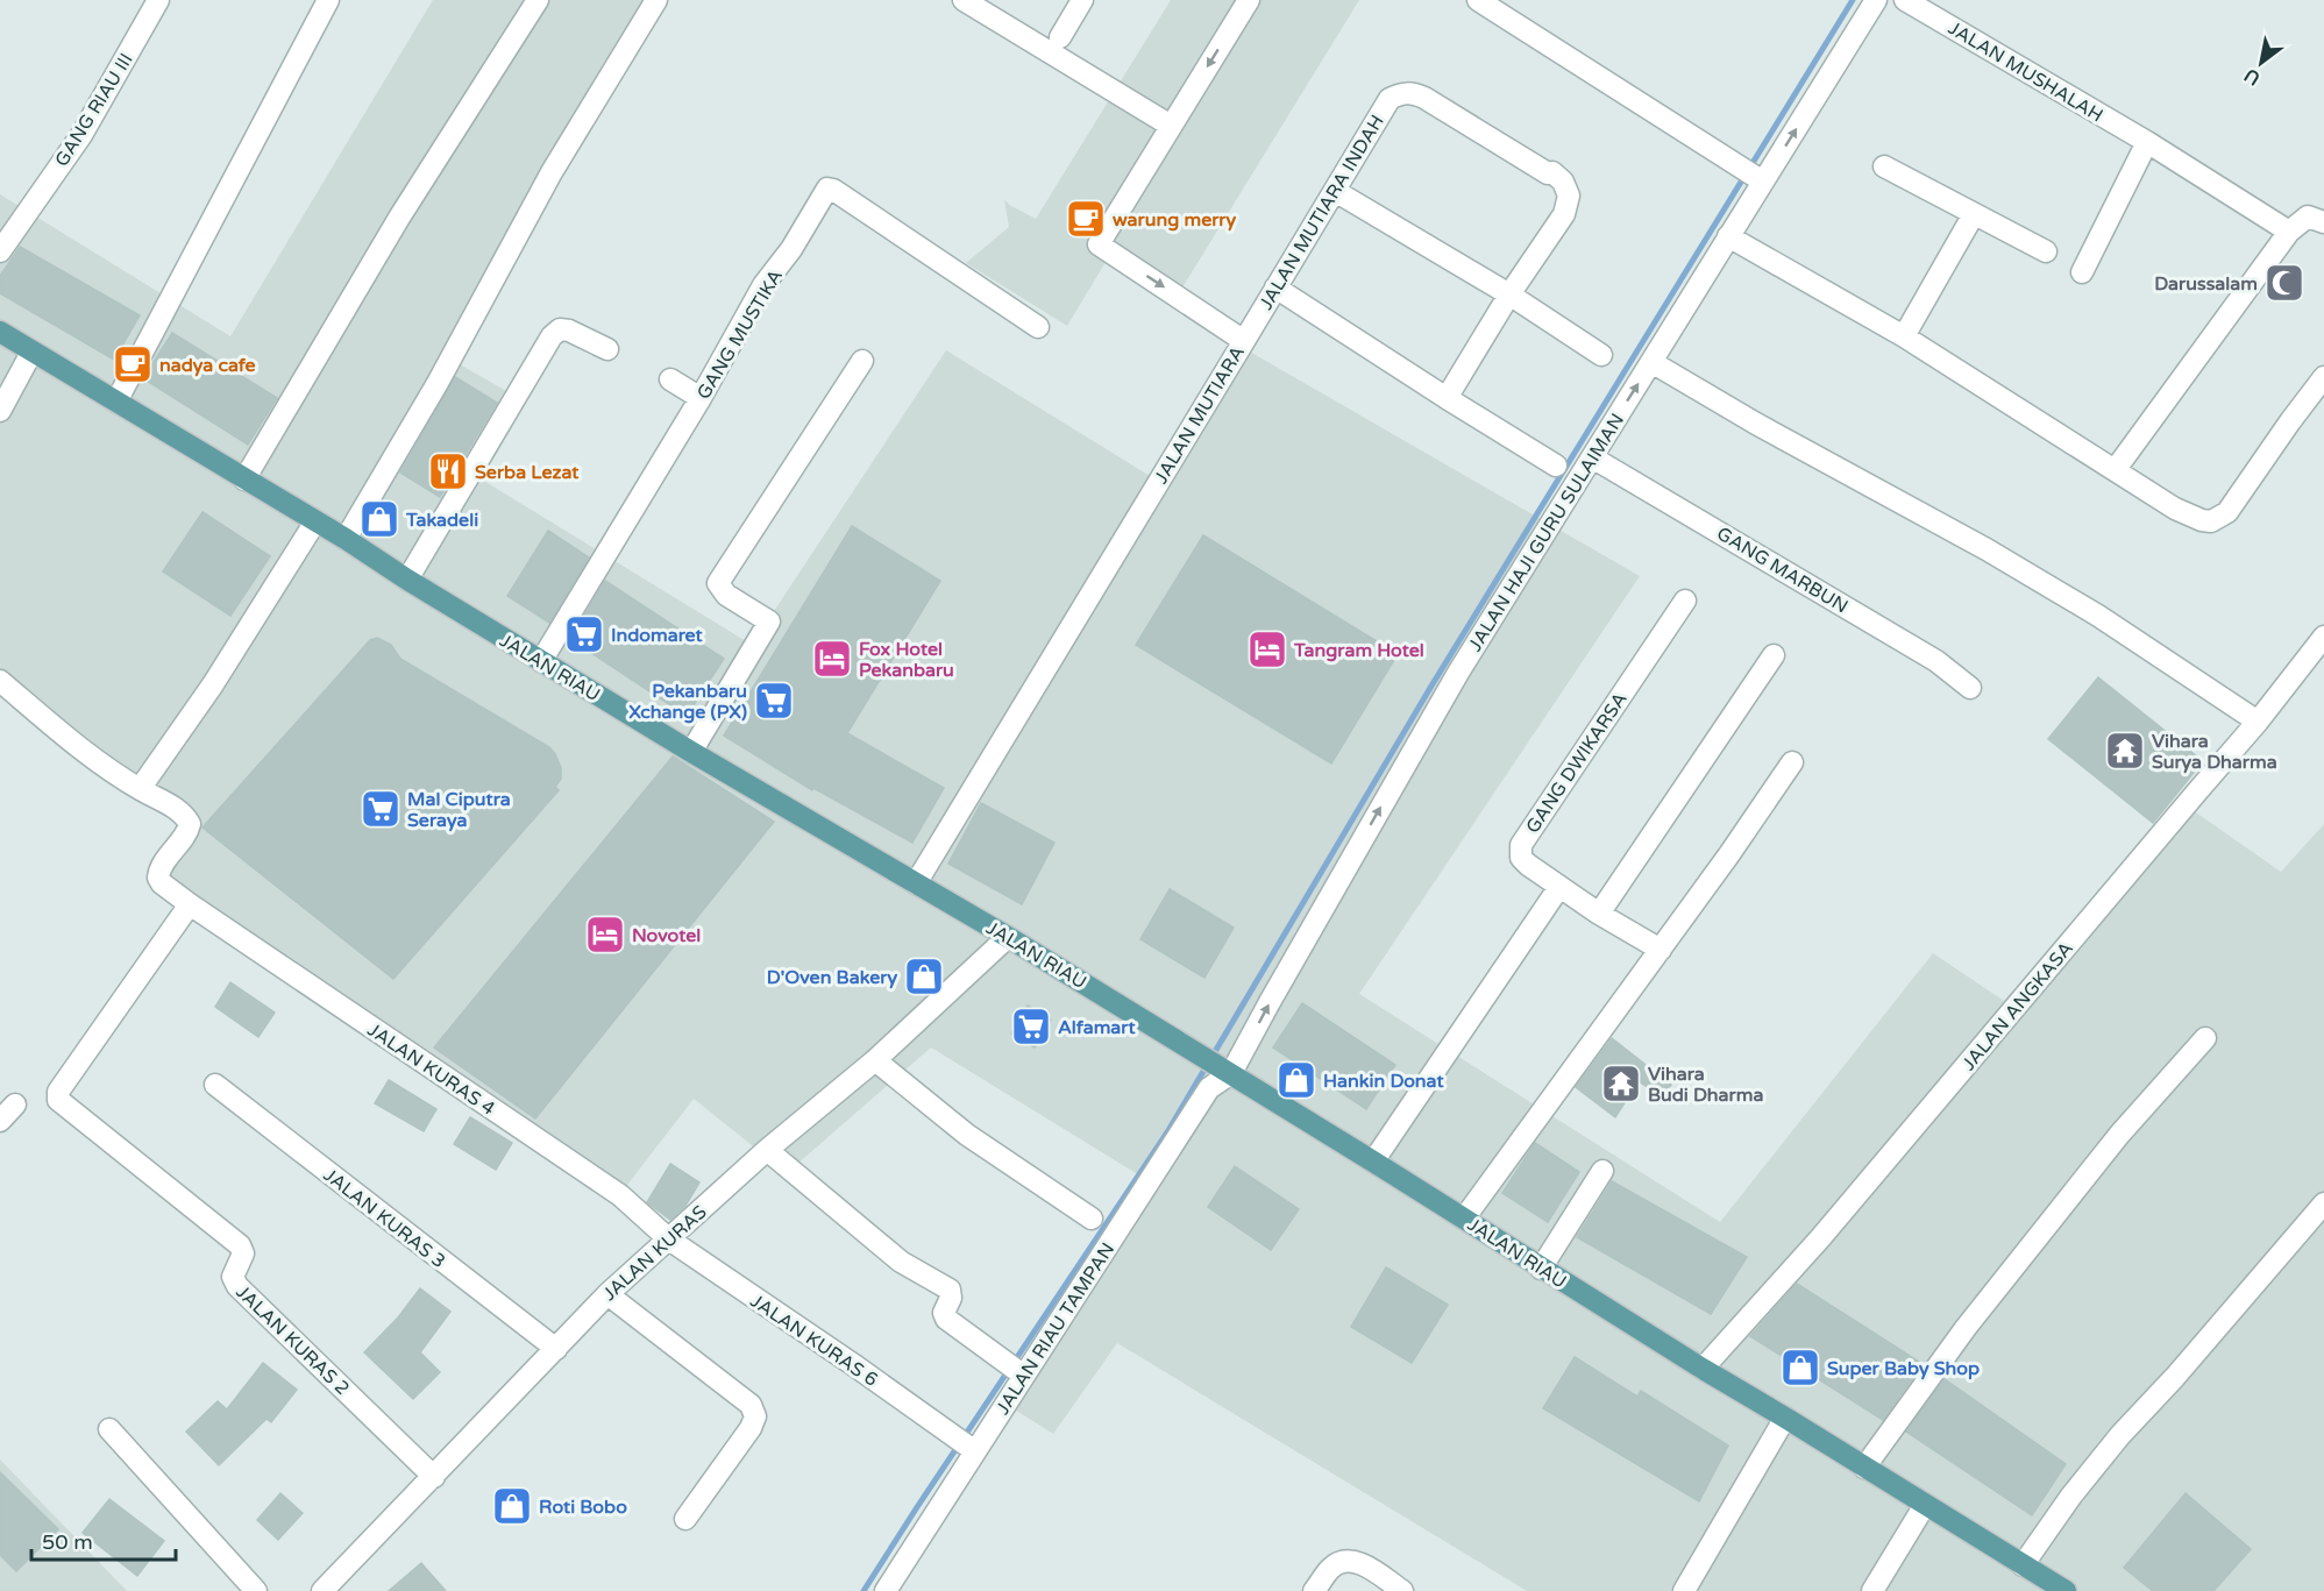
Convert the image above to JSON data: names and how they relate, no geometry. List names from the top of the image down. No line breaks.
{"streets":{"main road":["JALAN RIAU"],"street":["JALAN MUSHALAH","GANG RIAU III","JALAN MUTIARA INDAH","GANG MUSTIKA","JALAN MUTIARA","JALAN HAJI GURU SULAIMAN","GANG MARBUN","GANG DWIKARSA","JALAN ANGKASA","JALAN KURAS 4","JALAN KURAS 3","JALAN KURAS","JALAN RIAU TAMPAN","JALAN KURAS 2","JALAN KURAS 6"]},"crossings":[["JALAN MUTIARA INDAH","JALAN MUTIARA"],["GANG MUSTIKA","JALAN RIAU"],["JALAN MUTIARA","JALAN RIAU"],["JALAN HAJI GURU SULAIMAN","GANG MARBUN"],["JALAN HAJI GURU SULAIMAN","JALAN RIAU"],["JALAN HAJI GURU SULAIMAN","JALAN RIAU TAMPAN"],["JALAN RIAU","JALAN ANGKASA"],["JALAN RIAU","JALAN KURAS"],["JALAN RIAU","JALAN RIAU TAMPAN"],["JALAN KURAS 4","JALAN KURAS"],["JALAN KURAS 4","JALAN KURAS 2"],["JALAN KURAS 4","JALAN KURAS 6"],["JALAN KURAS 3","JALAN KURAS"],["JALAN KURAS","JALAN KURAS 2"],["JALAN KURAS","JALAN KURAS 6"],["JALAN RIAU TAMPAN","JALAN KURAS 6"]],"places":{"cafe":["warung merry","nadya cafe"],"mosque":["Darussalam"],"restaurant":["Serba Lezat"],"shop":["Takadeli","D'Oven Bakery","Hankin Donat","Super Baby Shop","Roti Bobo"],"supermarket":["Indomaret","Pekanbaru Xchange (PX)","Mal Ciputra Seraya","Alfamart"],"hotel":["Tangram Hotel","Fox Hotel Pekanbaru","Novotel"],"temple":["Vihara Surya Dharma","Vihara Budi Dharma"]},"scale_bar":"50 m","north":"bottom left"}
